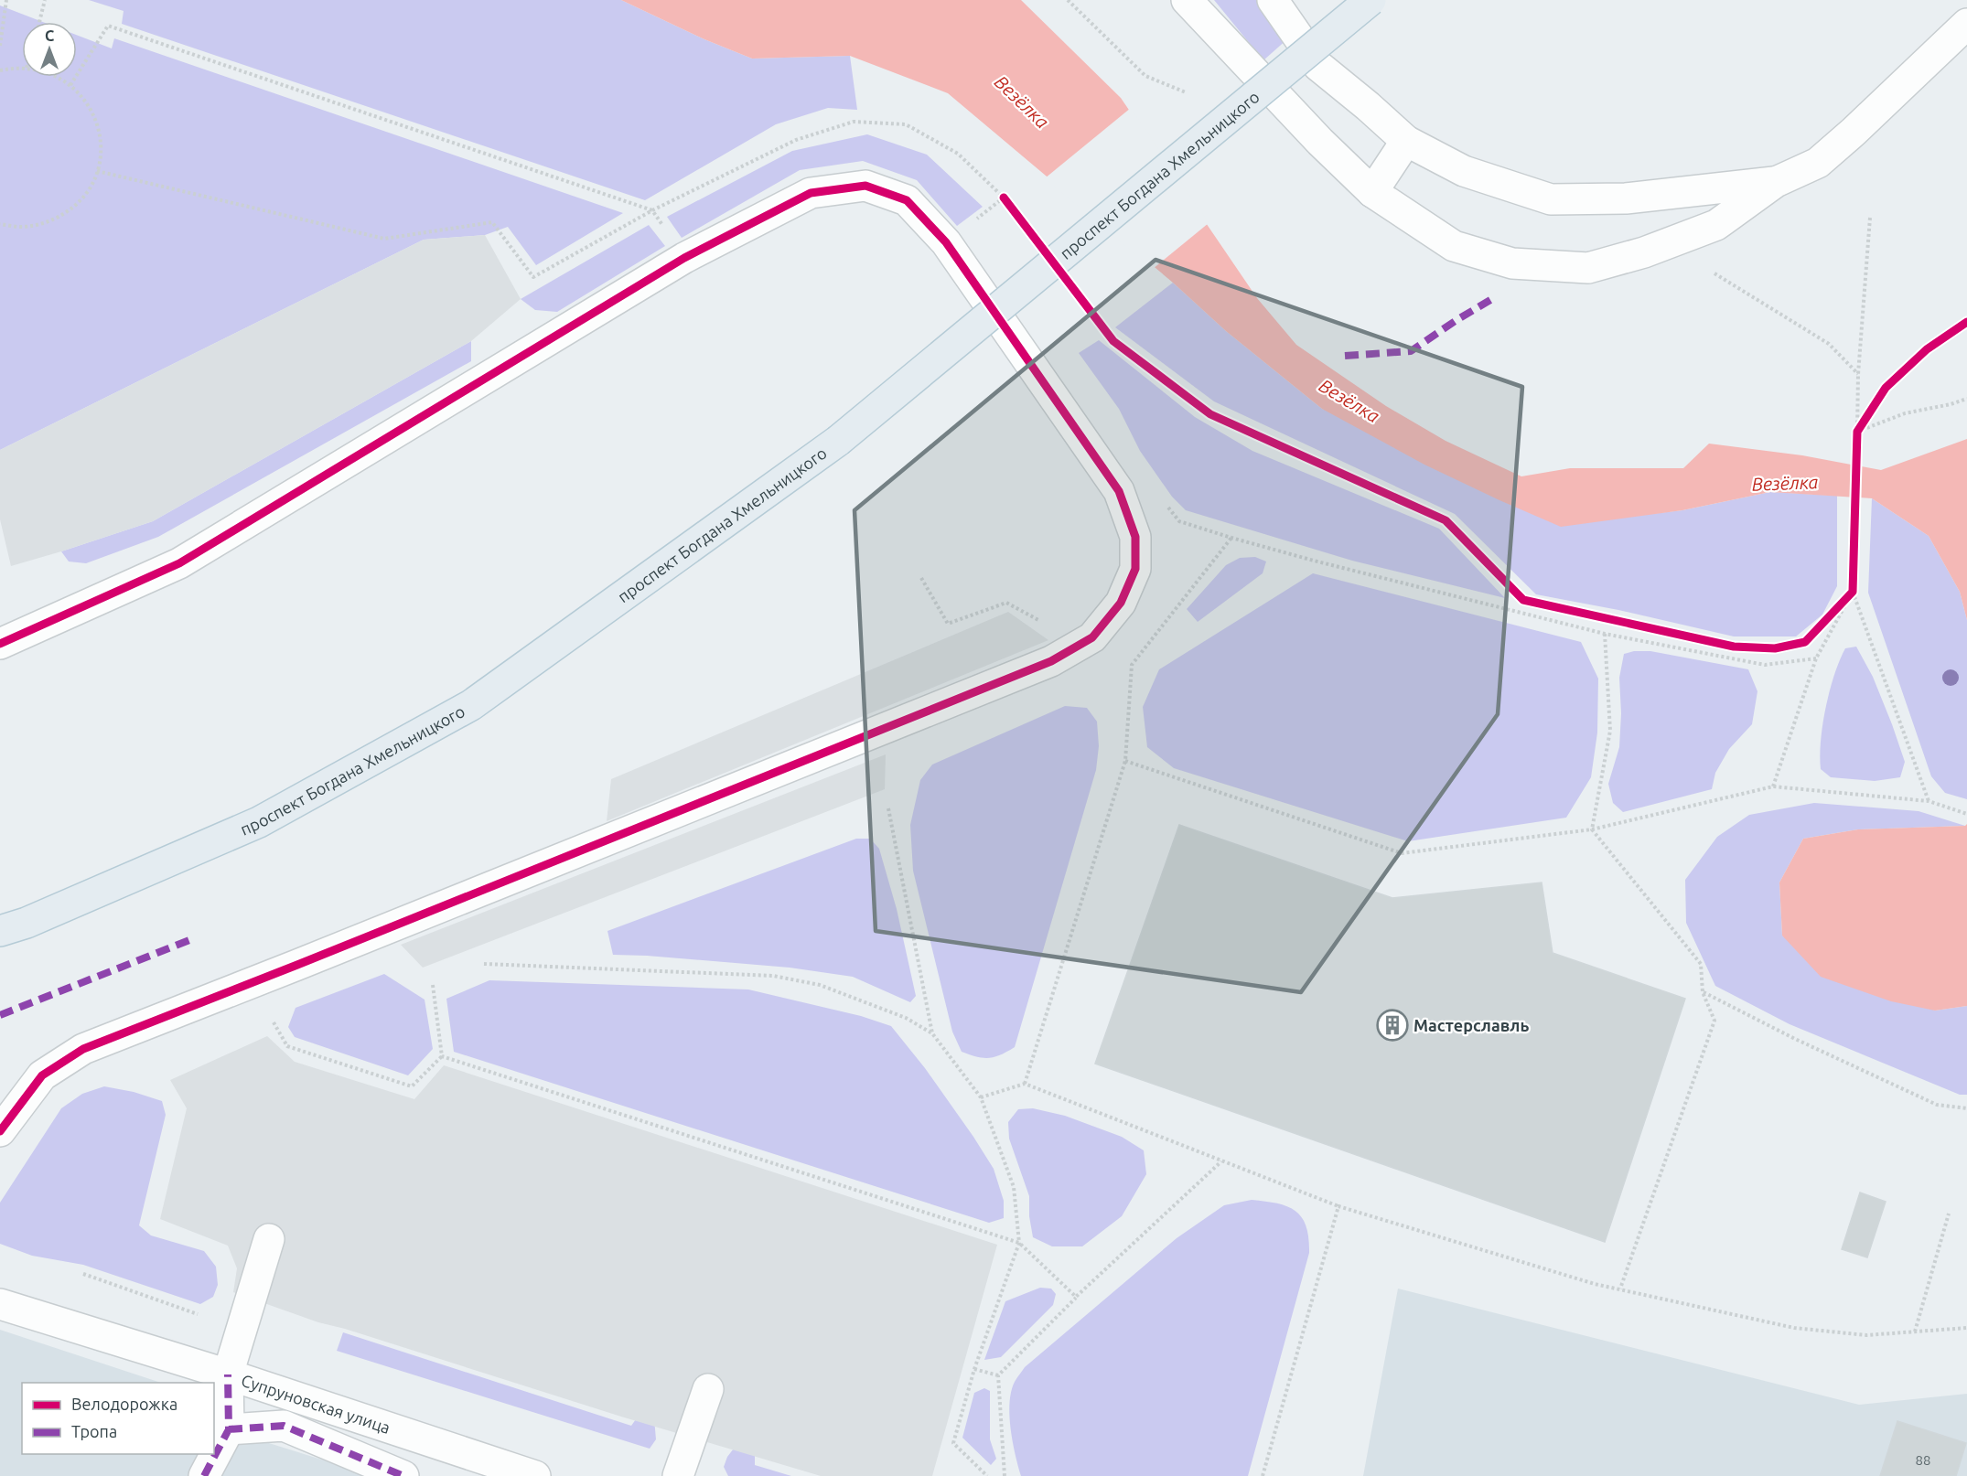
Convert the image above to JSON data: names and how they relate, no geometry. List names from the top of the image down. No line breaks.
{"streets":{"main road":["проспект Богдана Хмельницкого"],"street":["Супруновская улица"]},"water":["Везёлка"],"places":{"building":["Мастерславль"]},"house_numbers":["88"],"legend":["Велодорожка","Тропа"],"north":"top"}
